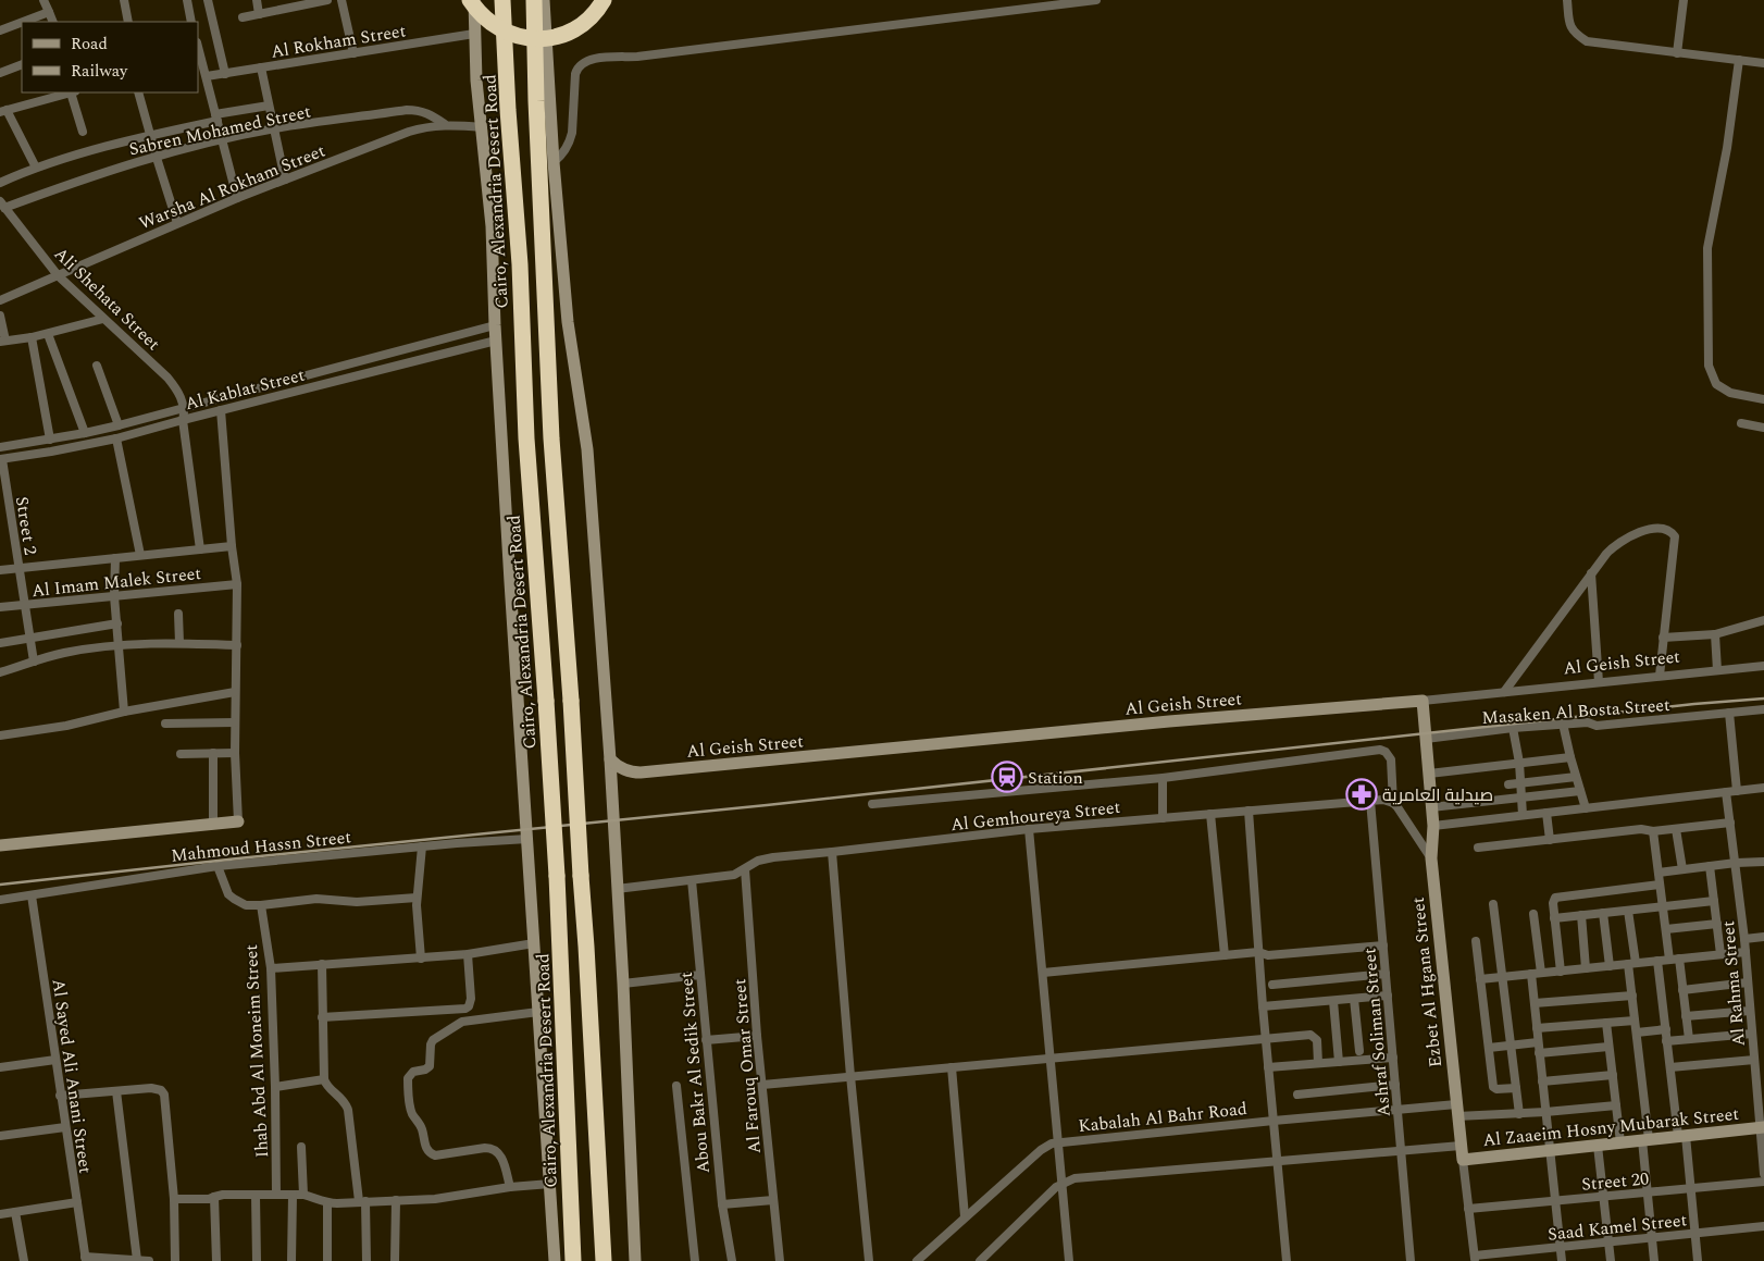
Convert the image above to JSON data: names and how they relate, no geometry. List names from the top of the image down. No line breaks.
{"streets":{"highway":["Cairo, Alexandria Desert Road"],"street":["Al Rokham Street","Sabren Mohamed Street","Warsha Al Rokham Street","Ali Shehata Street","Al Kablat Street","Street 2","Al Imam Malek Street","Al Geish Street","Masaken Al Bosta Street","Al Gemhoureya Street","Mahmoud Hassn Street","Ezbet Al Hgana Street","Al Rahma Street","Ashraf Soliman Street","Ihab Abd Al Moneim Street","Al Farouq Omar Street","Abou Bakr Al Sedik Street","Al Sayed Ali Anani Street","Kabalah Al Bahr Road","Al Zaaeim Hosny Mubarak Street","Street 20","Saad Kamel Street"]},"crossings":[["Sabren Mohamed Street","Warsha Al Rokham Street"],["Sabren Mohamed Street","Ali Shehata Street"],["Warsha Al Rokham Street","Ali Shehata Street"],["Ali Shehata Street","Al Kablat Street"],["Al Kablat Street","Street 2"],["Street 2","Al Imam Malek Street"],["Al Geish Street","Ezbet Al Hgana Street"],["Masaken Al Bosta Street","Ezbet Al Hgana Street"],["Al Gemhoureya Street","Ashraf Soliman Street"],["Al Gemhoureya Street","Al Farouq Omar Street"],["Al Gemhoureya Street","Abou Bakr Al Sedik Street"],["Mahmoud Hassn Street","Al Sayed Ali Anani Street"],["Ezbet Al Hgana Street","Kabalah Al Bahr Road"],["Ezbet Al Hgana Street","Al Zaaeim Hosny Mubarak Street"],["Ezbet Al Hgana Street","Street 20"],["Ezbet Al Hgana Street","Saad Kamel Street"],["Al Rahma Street","Al Zaaeim Hosny Mubarak Street"],["Ashraf Soliman Street","Kabalah Al Bahr Road"]],"places":{"station":["Station"],"pharmacy":["صيدلية العامرية"]},"legend":["Road","Railway"]}
